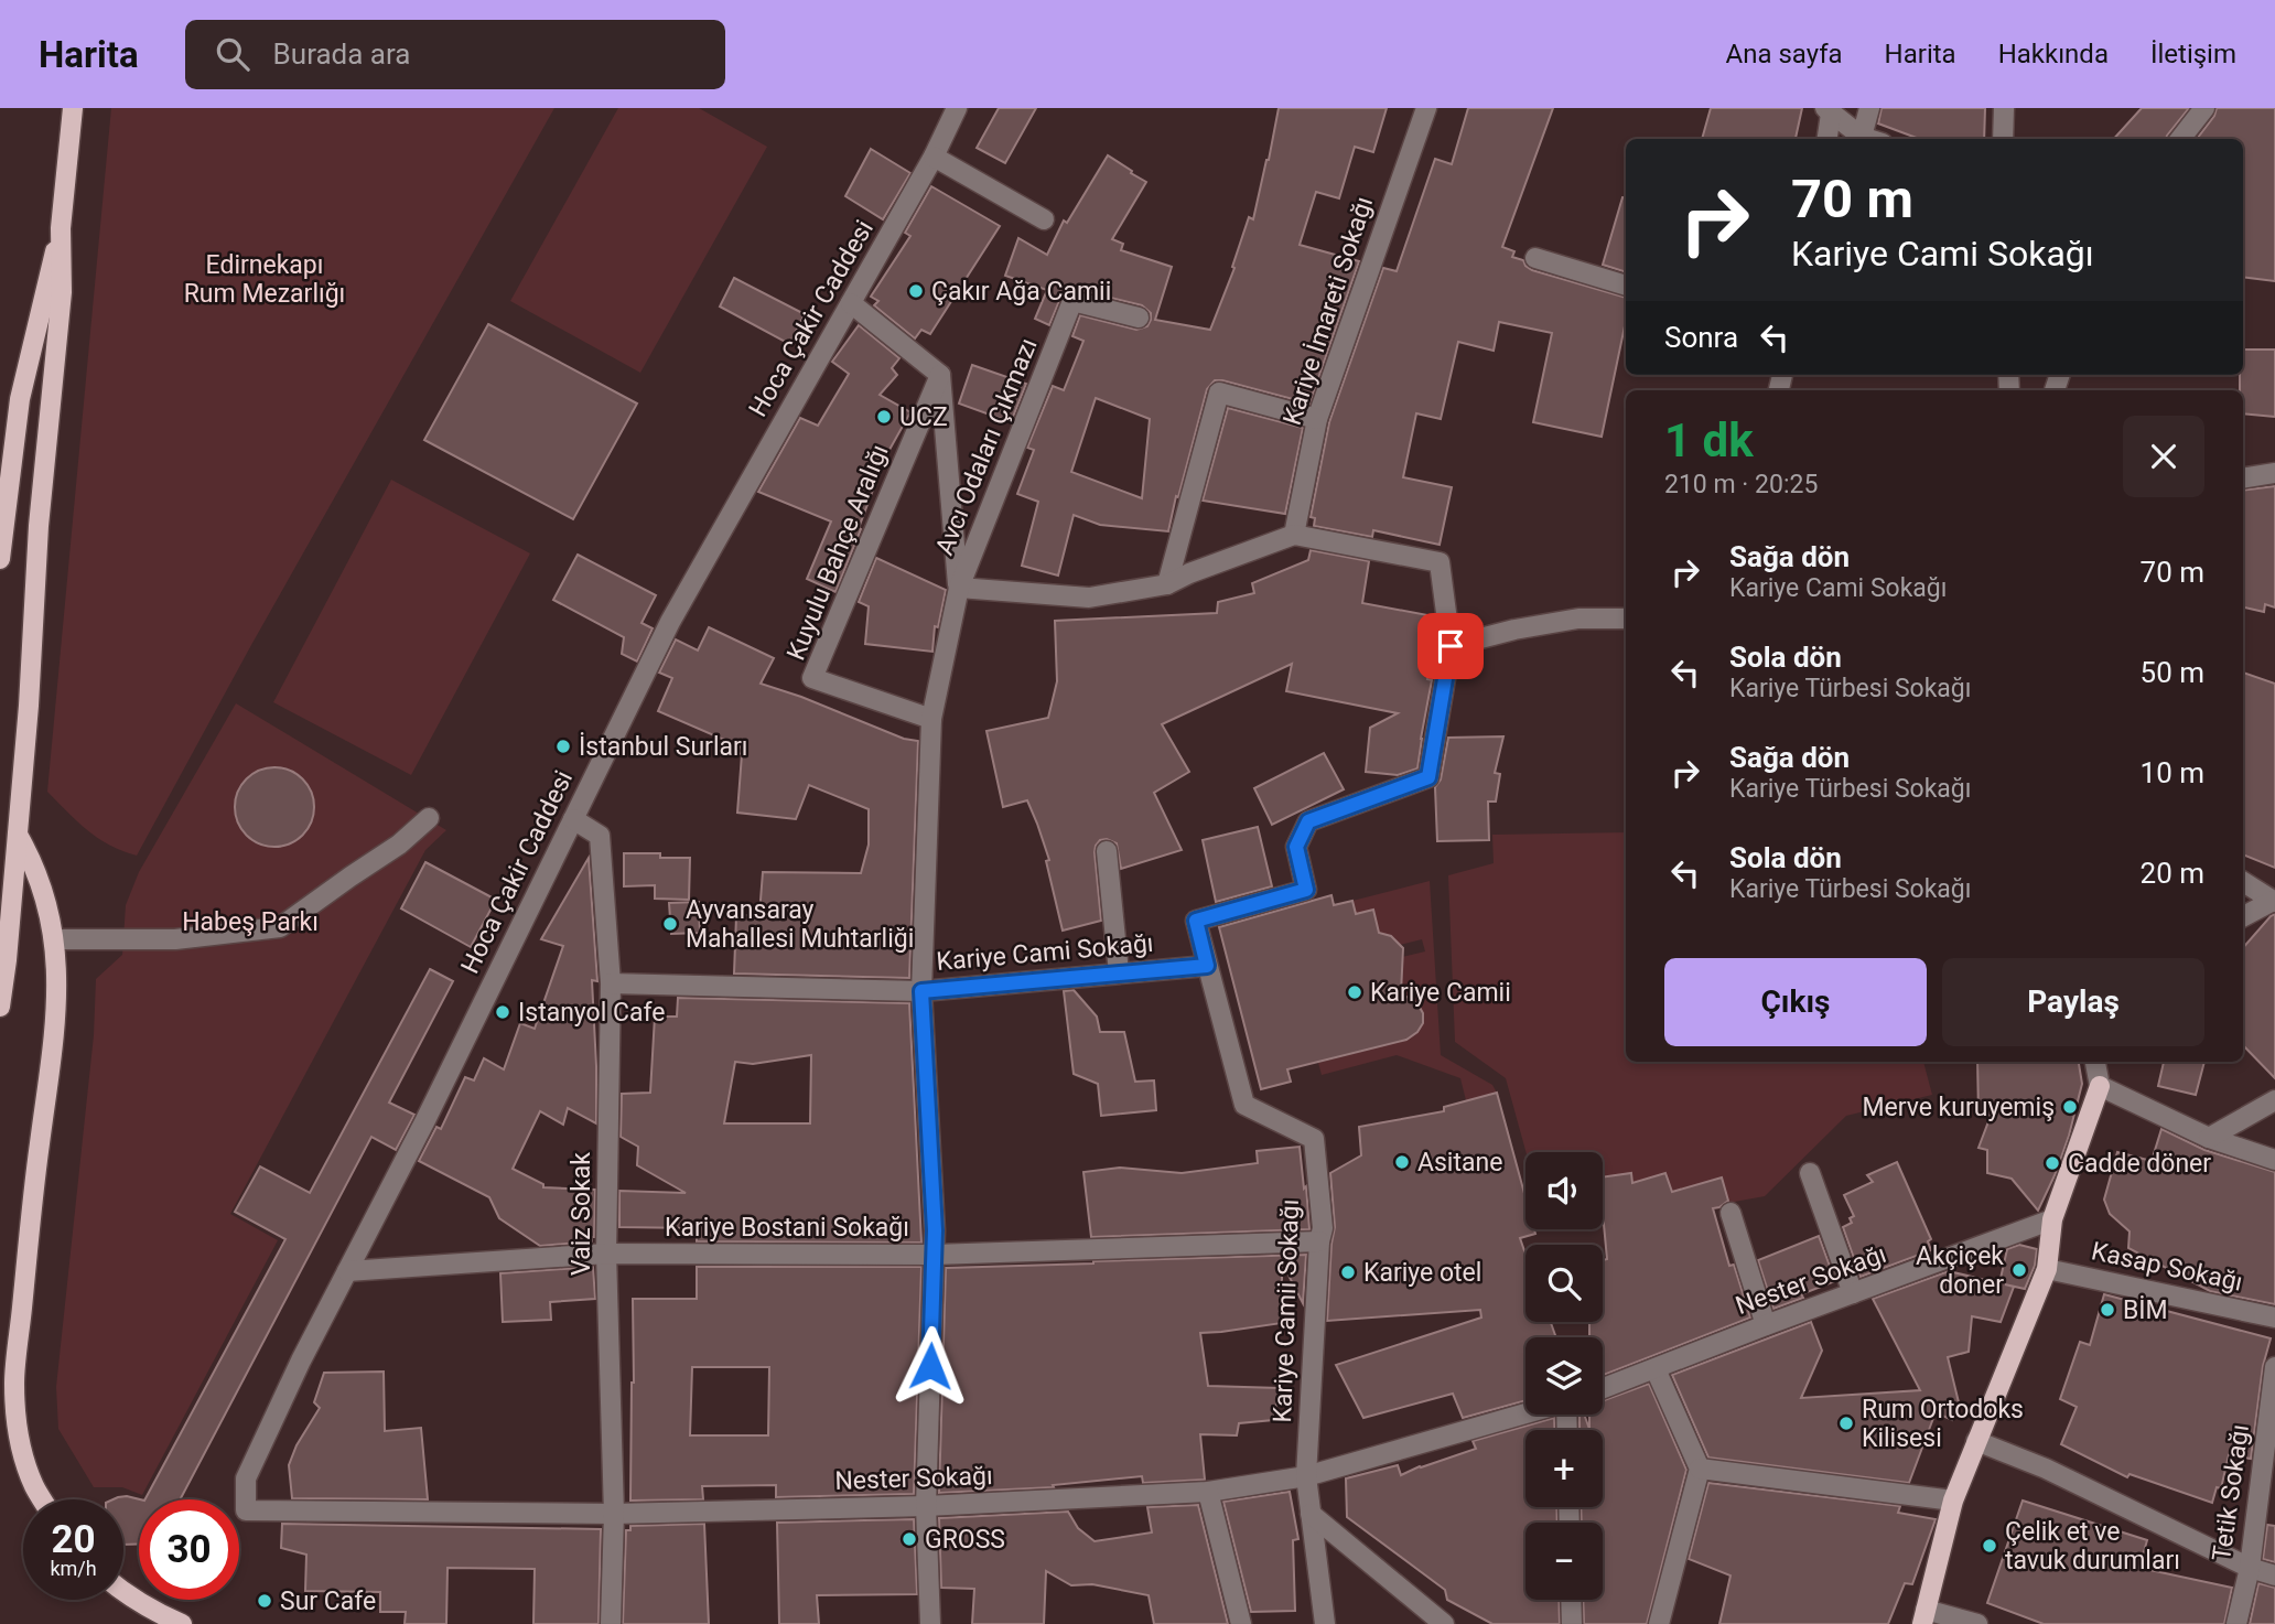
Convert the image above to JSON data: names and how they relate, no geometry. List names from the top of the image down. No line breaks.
{"streets":{"street":["Kariye İmareti Sokağı","Hoca Çakir Caddesi","Avcı Odaları Çıkmazı","Kuyulu Bahçe Aralığı","Kariye Cami Sokağı","Vaiz Sokak","Kariye Bostani Sokağı","Kasap Sokağı","Nester Sokağı","Kariye Camii Sokağı","Tetik Sokağı"]},"crossings":[["Hoca Çakir Caddesi","Vaiz Sokak"],["Hoca Çakir Caddesi","Kariye Bostani Sokağı"],["Hoca Çakir Caddesi","Nester Sokağı"],["Kariye Cami Sokağı","Vaiz Sokak"],["Kariye Cami Sokağı","Kariye Camii Sokağı"],["Vaiz Sokak","Kariye Bostani Sokağı"],["Vaiz Sokak","Nester Sokağı"],["Kariye Bostani Sokağı","Kariye Camii Sokağı"],["Nester Sokağı","Kariye Camii Sokağı"]],"parks":["Edirnekapı Rum Mezarlığı","Habeş Parkı"],"places":["Çakır Ağa Camii","UCZ","İstanbul Surları","Ayvansaray Mahallesi Muhtarliği","Kariye Camii","Istanyol Cafe","Merve kuruyemiş","Asitane","Cadde döner","Akçiçek doner","Kariye otel","BİM","Rum Ortodoks Kilisesi","GROSS","Çelik et ve tavuk durumları","Sur Cafe"],"page":{"header":"Harita","search":"Burada ara","nav":["Ana sayfa","Harita","Hakkında","İletişim"],"turn":["70 m","Kariye Cami Sokağı"],"then":"Sonra","heading":["1 dk","210 m · 20:25"],"list":[{"name":"Sağa dön","note":"Kariye Cami Sokağı","value":"70 m"},{"name":"Sola dön","note":"Kariye Türbesi Sokağı","value":"50 m"},{"name":"Sağa dön","note":"Kariye Türbesi Sokağı","value":"10 m"},{"name":"Sola dön","note":"Kariye Türbesi Sokağı","value":"20 m"}],"buttons":["Çıkış","Paylaş"],"map_buttons":["+","−"],"speed":"20 km/h","limit":"30"}}
